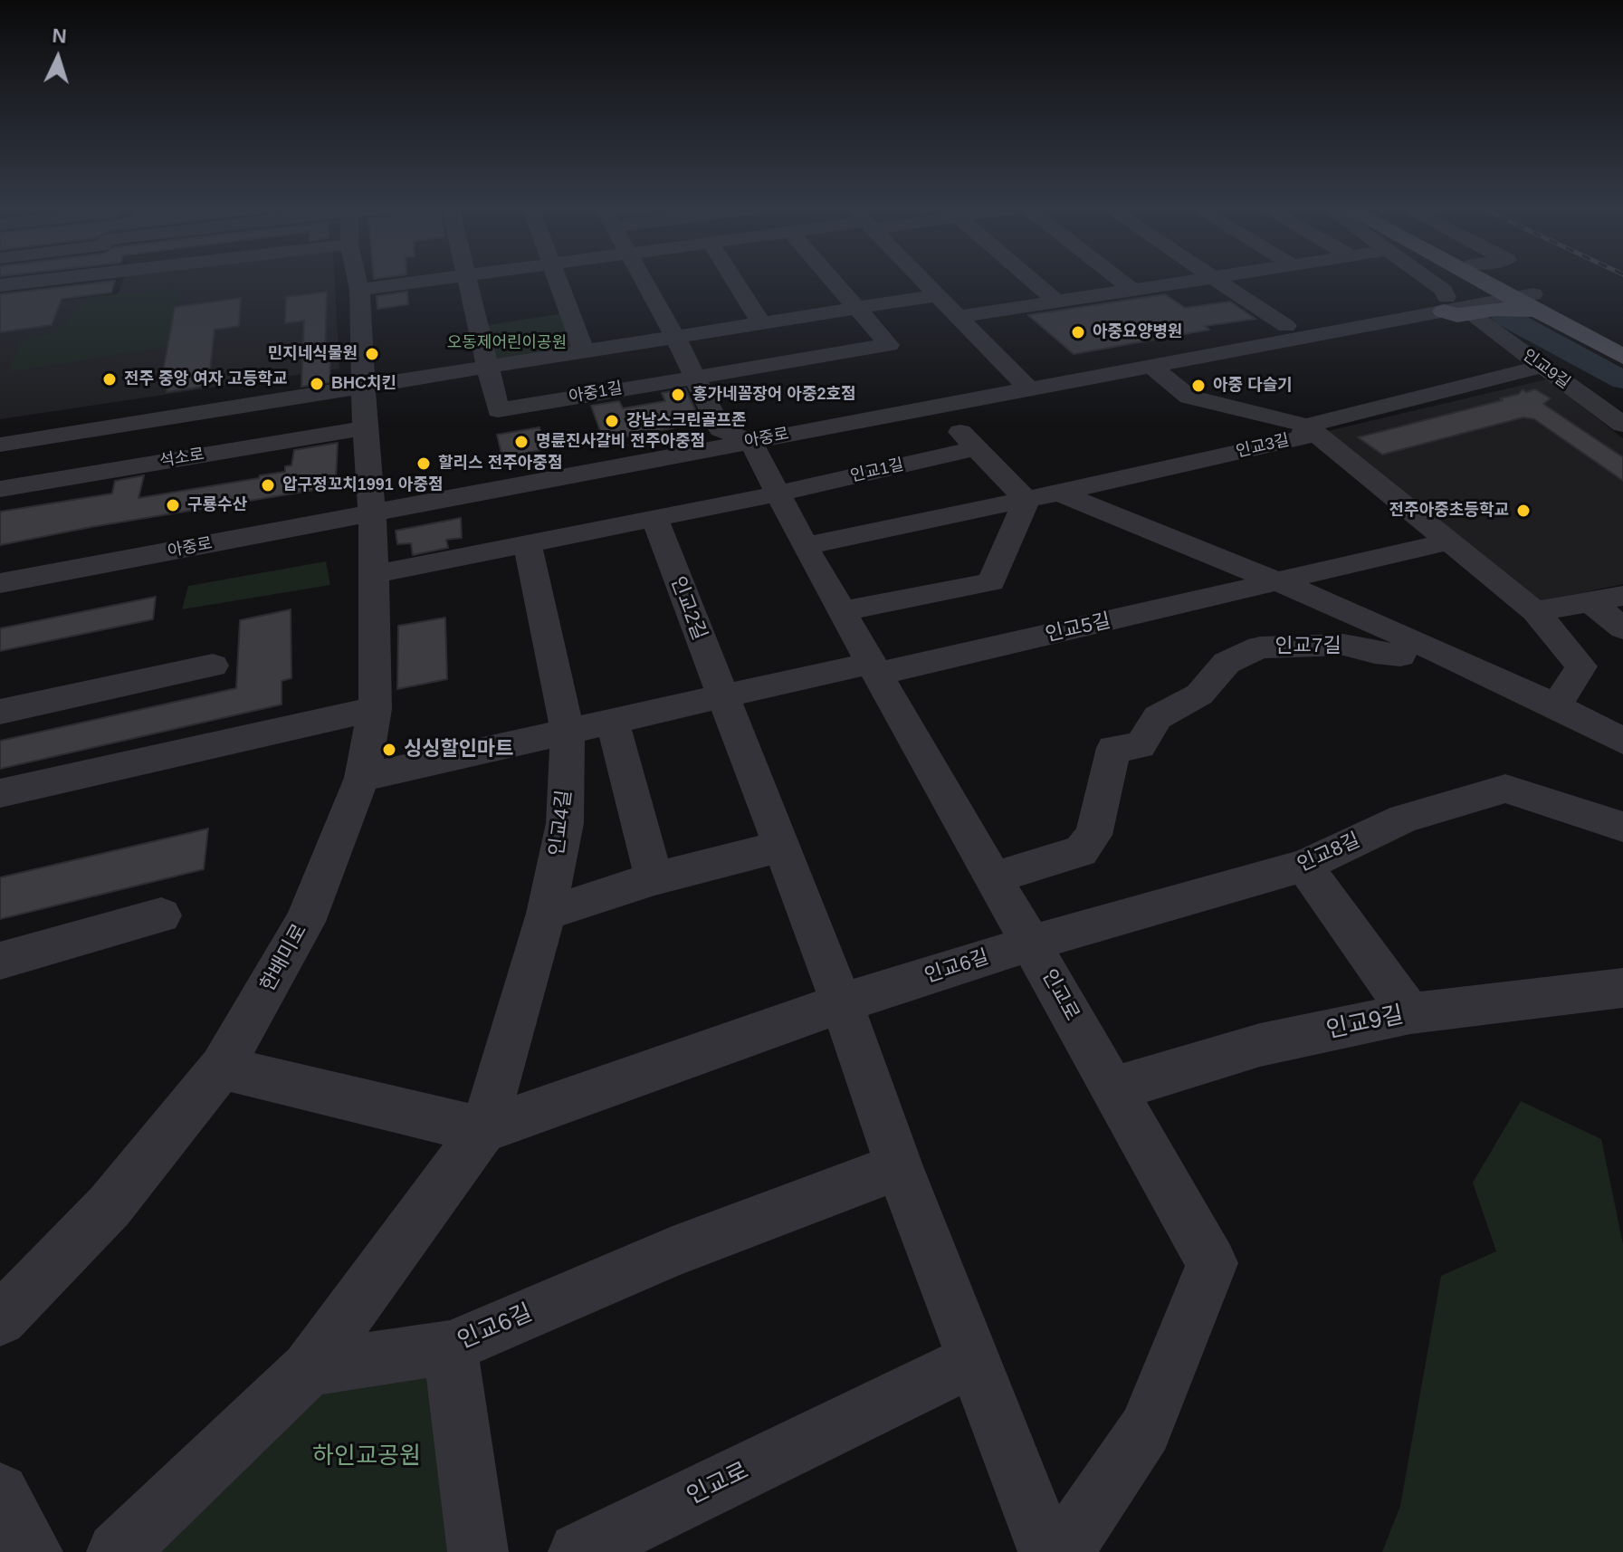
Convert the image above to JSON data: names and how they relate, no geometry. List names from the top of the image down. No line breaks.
{"streets":{"street":["인교9길","아중1길","아중로","인교3길","석소로","인교1길","인교2길","인교5길","인교7길","인교4길","인교8길","한배미로","인교6길","인교로"]},"crossings":[["인교9길","인교3길"],["인교9길","인교로"],["아중1길","인교로"],["아중로","한배미로"],["아중로","인교로"],["인교3길","인교로"],["인교1길","인교로"],["인교5길","인교로"],["인교7길","인교로"],["인교8길","인교6길"],["인교8길","인교로"],["인교6길","인교로"]],"parks":["오동제어린이공원","하인교공원"],"places":["아중요양병원","민지네식물원","전주 중앙 여자 고등학교","BHC치킨","아중 다슬기","홍가네꼼장어 아중2호점","강남스크린골프존","명륜진사갈비 전주아중점","할리스 전주아중점","압구정꼬치1991 아중점","구룡수산","전주아중초등학교","싱싱할인마트"],"north":"top"}
